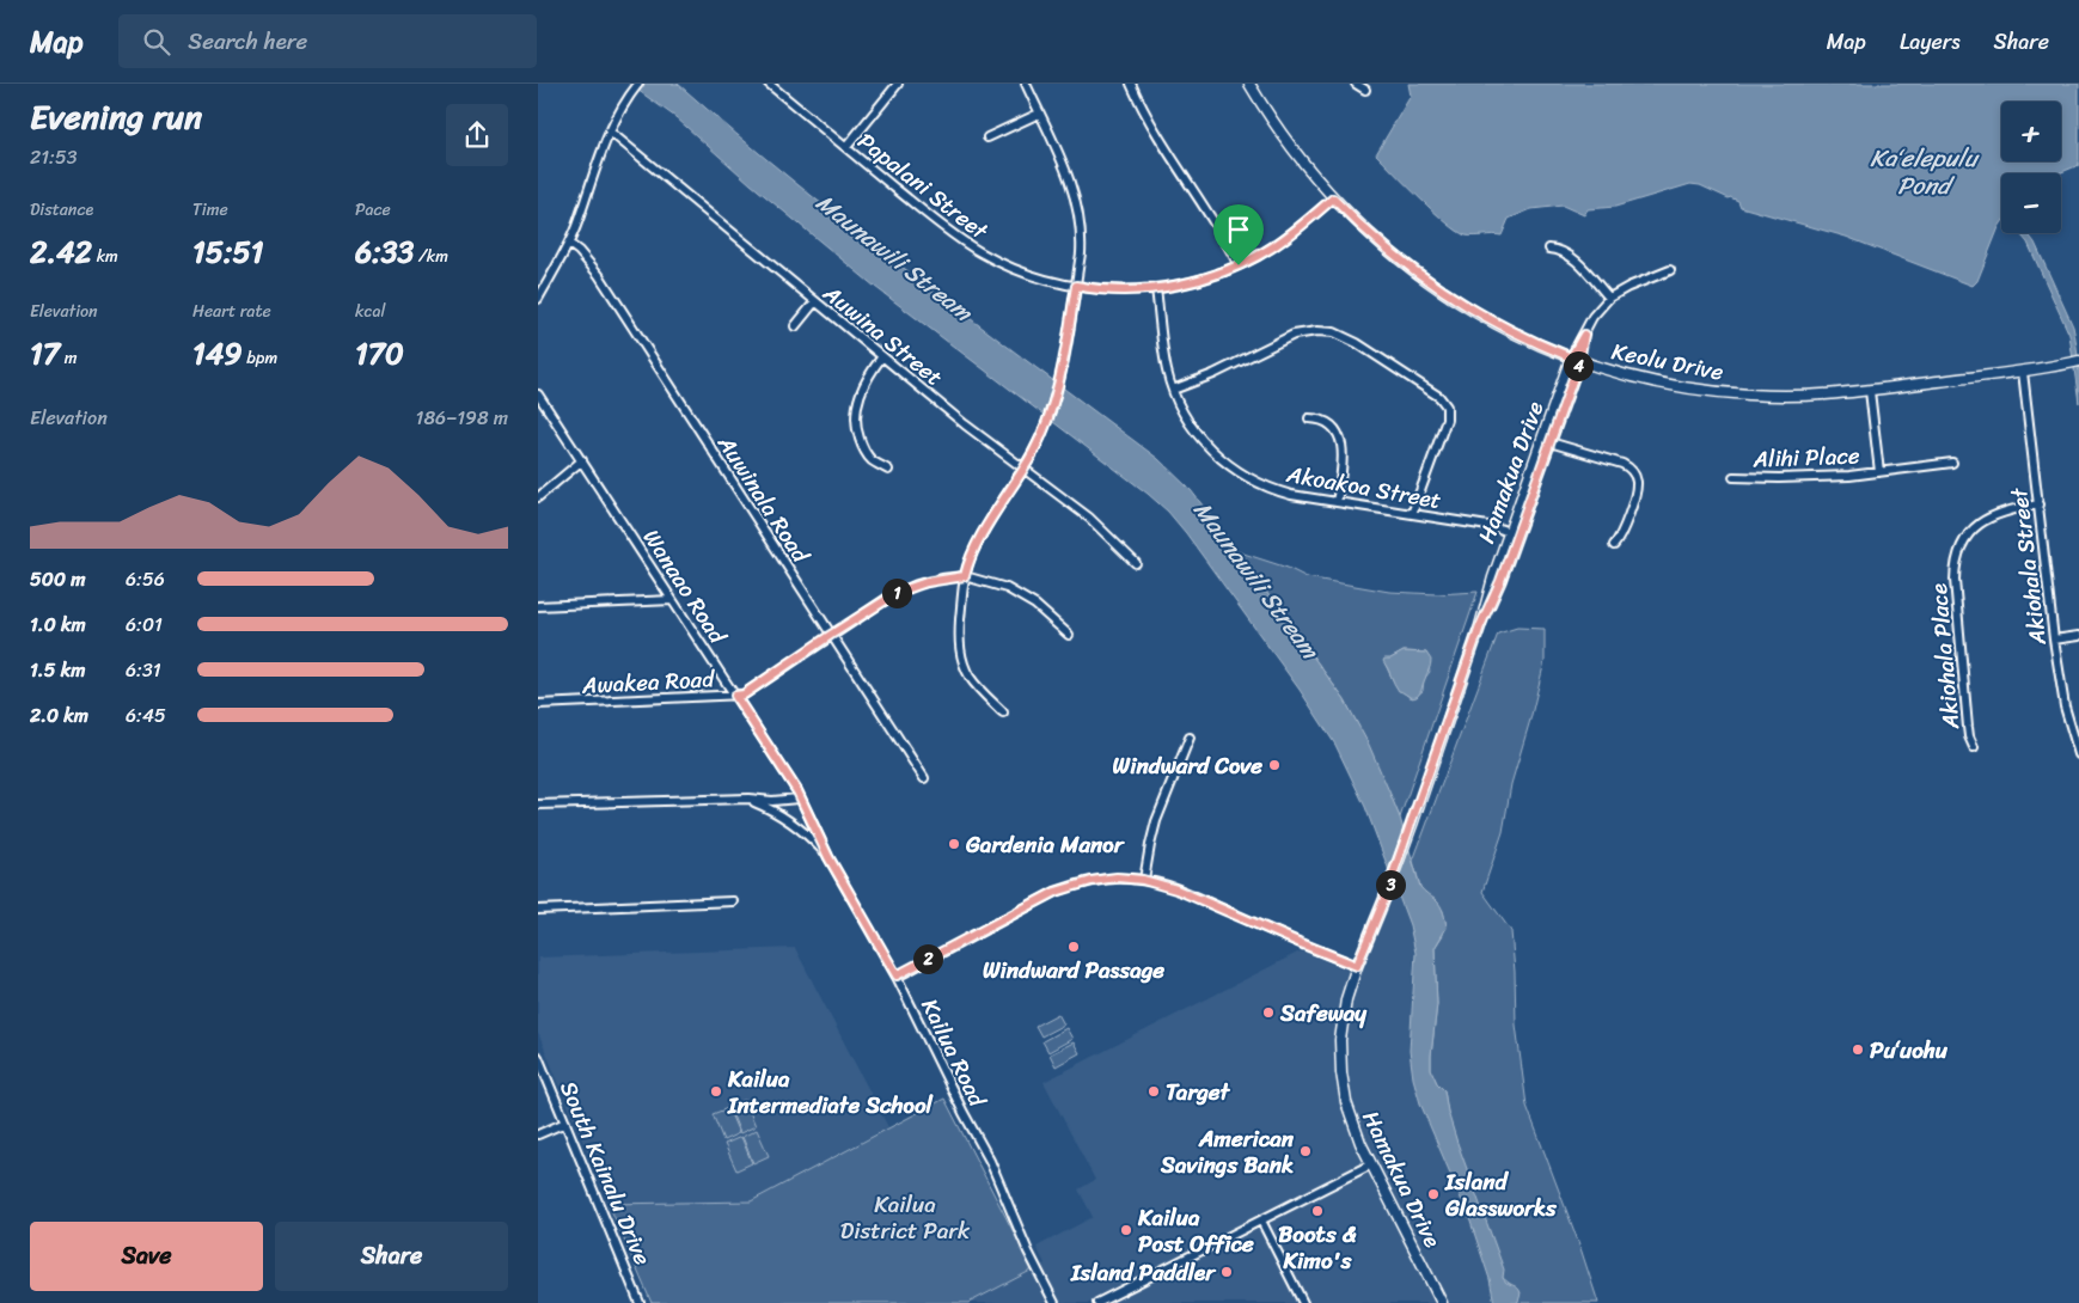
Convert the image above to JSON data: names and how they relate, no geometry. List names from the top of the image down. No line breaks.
{"streets":{"main road":["Keolu Drive","Hamakua Drive"],"street":["Papalani Street","Auwina Street","Alihi Place","Akoakoa Street","Auwinala Road","Akiohala Street","Wanaao Road","Akiohala Place","Awakea Road","Kailua Road","South Kainalu Drive"]},"crossings":[["Papalani Street","Keolu Drive"],["Papalani Street","Akoakoa Street"],["Keolu Drive","Alihi Place"],["Keolu Drive","Hamakua Drive"],["Keolu Drive","Akiohala Street"],["Hamakua Drive","Akoakoa Street"],["Auwinala Road","Awakea Road"],["Akiohala Street","Akiohala Place"],["Wanaao Road","Awakea Road"],["Wanaao Road","Kailua Road"]],"water":["Kaʻelepulu Pond","Maunawili Stream"],"parks":["Kailua District Park"],"places":["Windward Cove","Gardenia Manor","Windward Passage","Safeway","Puʻuohu","Kailua Intermediate School","Target","American Savings Bank","Island Glassworks","Boots & Kimo's","Kailua Post Office","Island Paddler"],"page":{"header":"Map","search":"Search here","nav":["Map","Layers","Share"],"heading":["Evening run","21:53"],"map_buttons":["+","−"],"stats":[["Distance","2.42 km"],["Time","15:51"],["Pace","6:33 /km"],["Elevation","17 m"],["Heart rate","149 bpm"],["kcal","170"]],"pins":["4","1","3","2"],"chart":["Elevation","186–198 m"],"list":[{"name":"500 m","note":"6:56"},{"name":"1.0 km","note":"6:01"},{"name":"1.5 km","note":"6:31"},{"name":"2.0 km","note":"6:45"}],"buttons":["Save","Share"]}}
